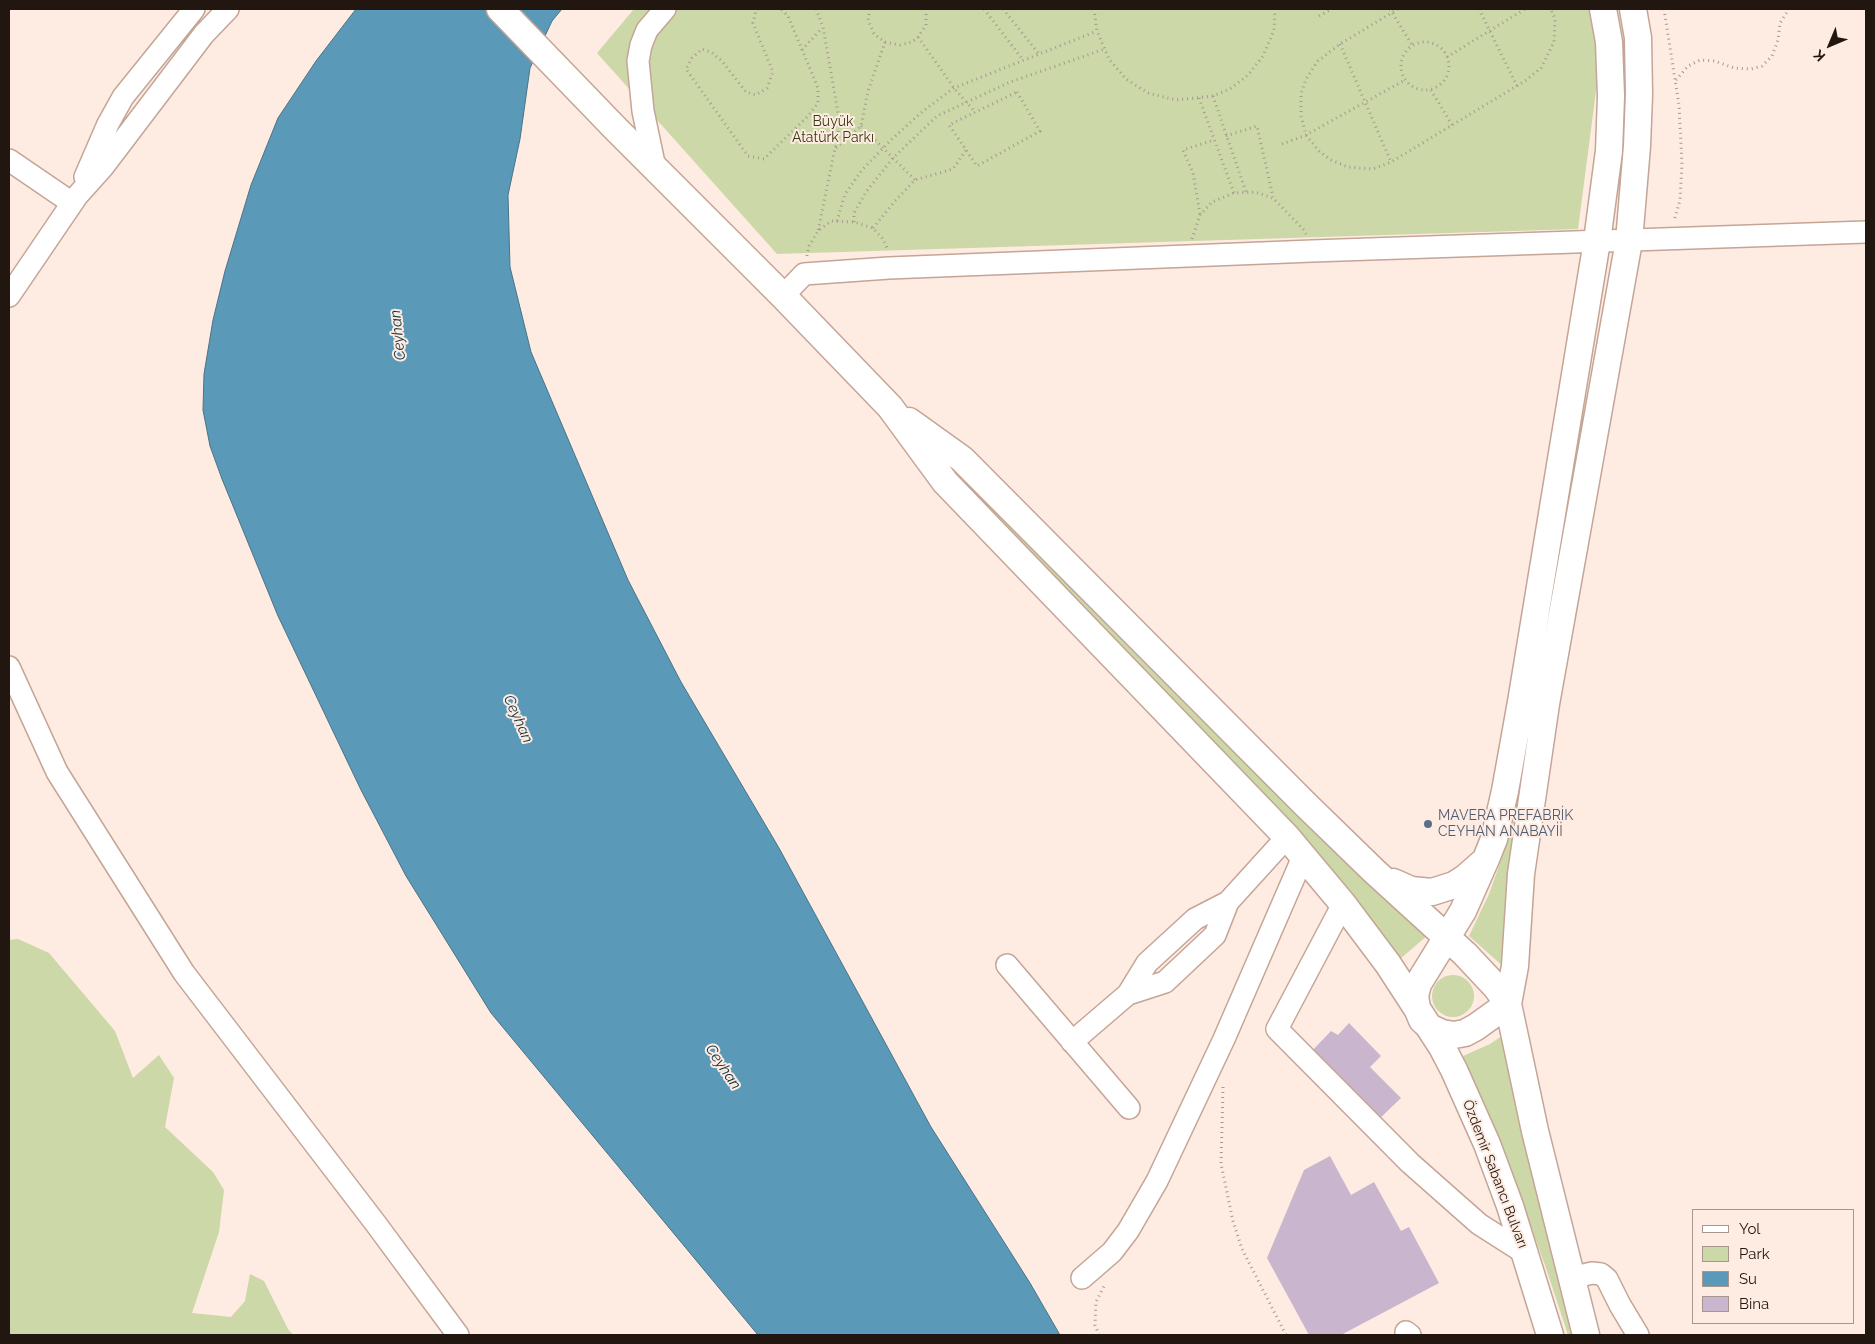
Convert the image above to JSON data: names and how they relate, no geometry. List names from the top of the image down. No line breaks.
{"streets":{"main road":["Özdemir Sabancı Bulvarı"]},"water":["Ceyhan"],"parks":["Büyük Atatürk Parkı"],"places":["MAVERA PREFABRİK CEYHAN ANABAYİİ"],"legend":["Yol","Park","Su","Bina"],"north":"bottom left"}
